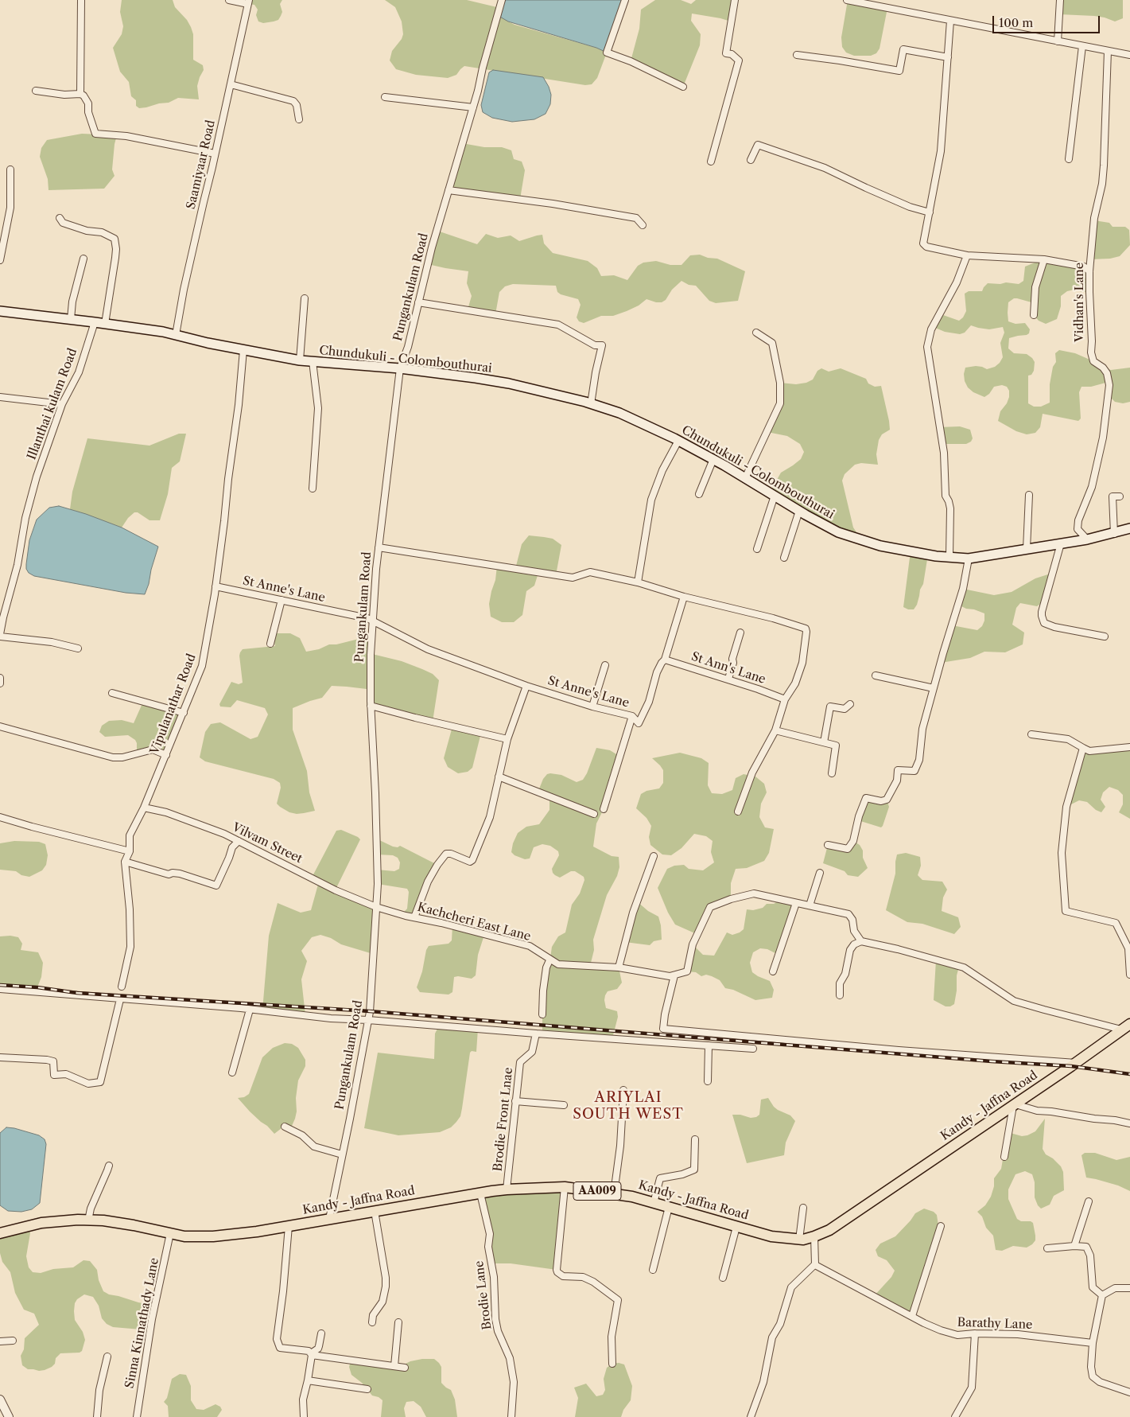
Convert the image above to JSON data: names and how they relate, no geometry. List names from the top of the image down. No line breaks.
{"streets":{"highway":["Kandy - Jaffna Road","AA009"],"main road":["Chundukuli - Colombouthurai"],"street":["Saamiyaar Road","Pungankulam Road","Vidhan's Lane","Illanthai kulam Road","St Anne's Lane","St Ann's Lane","Vipulanathar Road","Vilvam Street","Kachcheri East Lane","Brodie Front Lnae","Brodie Lane","Sinna Kinnathady Lane","Barathy Lane"]},"crossings":[["Saamiyaar Road","Chundukuli - Colombouthurai"],["Pungankulam Road","Chundukuli - Colombouthurai"],["Pungankulam Road","St Anne's Lane"],["Pungankulam Road","Vilvam Street"],["Pungankulam Road","Kachcheri East Lane"],["Pungankulam Road","Kandy - Jaffna Road"],["Vidhan's Lane","Chundukuli - Colombouthurai"],["Chundukuli - Colombouthurai","Illanthai kulam Road"],["Chundukuli - Colombouthurai","Vipulanathar Road"],["St Anne's Lane","St Ann's Lane"],["St Anne's Lane","Vipulanathar Road"],["Vipulanathar Road","Vilvam Street"],["Vilvam Street","Kachcheri East Lane"],["Kandy - Jaffna Road","Brodie Front Lnae"],["Kandy - Jaffna Road","Brodie Lane"],["Kandy - Jaffna Road","Sinna Kinnathady Lane"]],"districts":["ARIYLAI SOUTH WEST"],"scale_bar":"100 m"}
